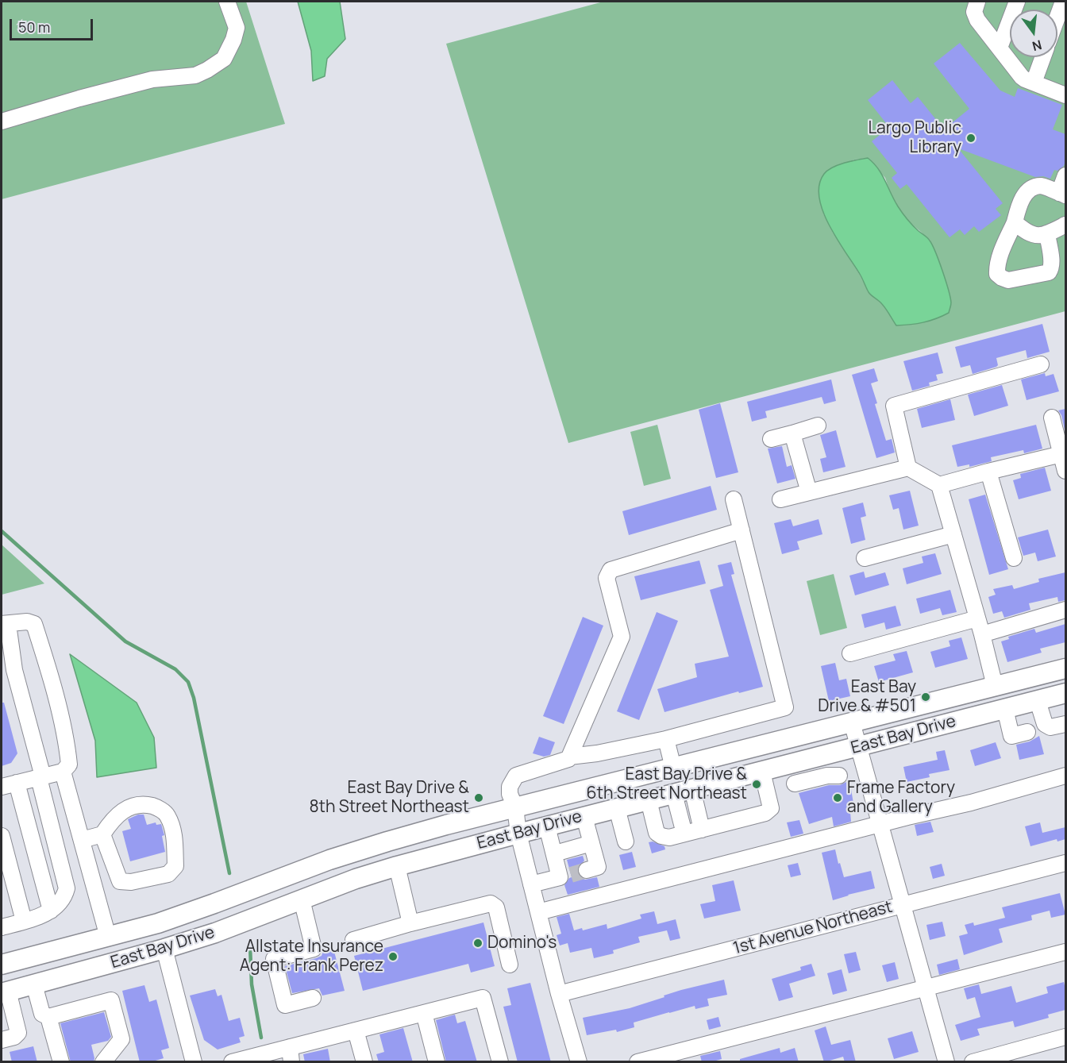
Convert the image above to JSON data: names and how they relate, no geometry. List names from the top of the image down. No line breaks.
{"streets":{"main road":["East Bay Drive"],"street":["1st Avenue Northeast"]},"places":["Largo Public Library","East Bay Drive & #501","East Bay Drive & 6th Street Northeast","East Bay Drive & 8th Street Northeast","Frame Factory and Gallery","Domino's","Allstate Insurance Agent: Frank Perez"],"scale_bar":"50 m","north":"bottom"}
